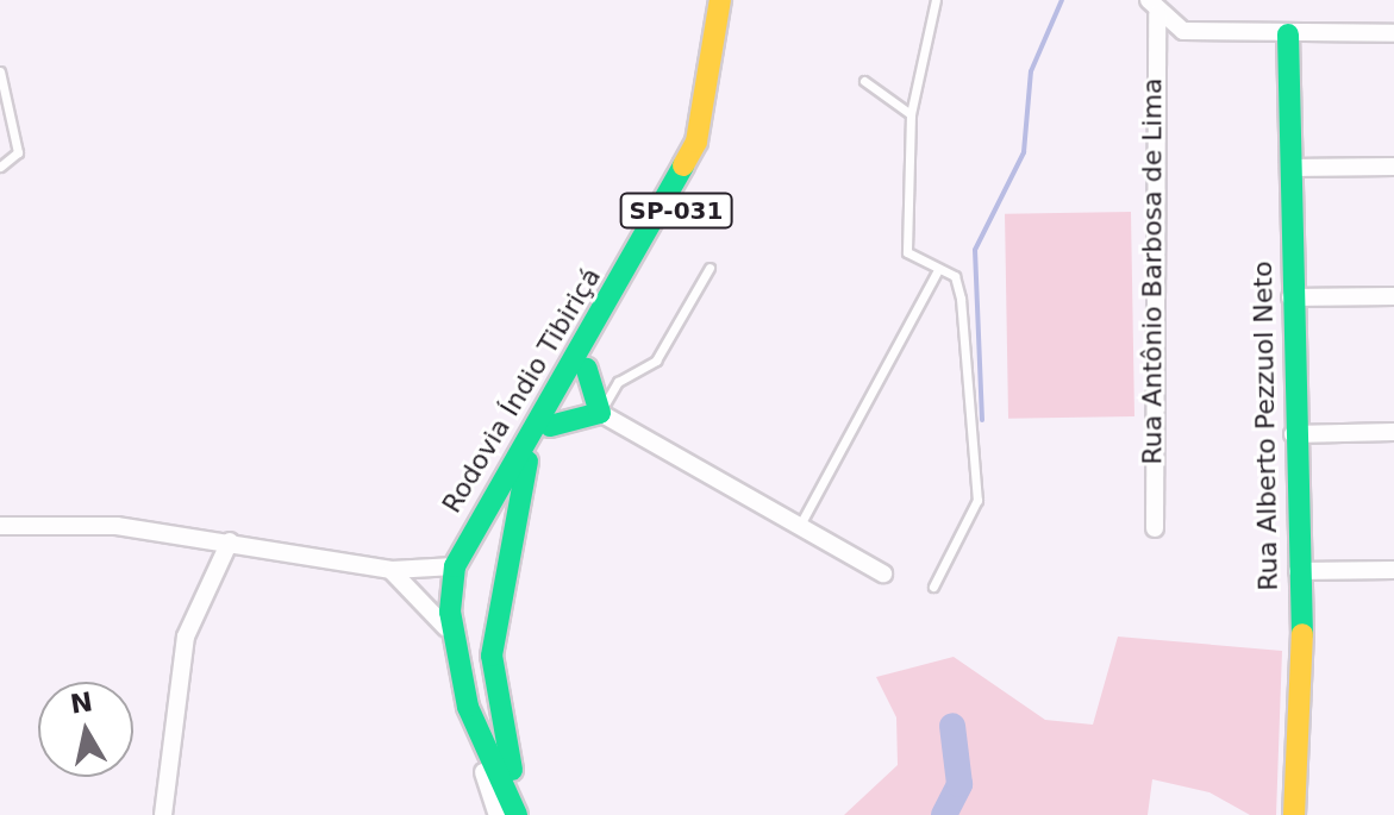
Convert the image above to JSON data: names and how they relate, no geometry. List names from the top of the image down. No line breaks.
{"streets":{"main road":["SP-031","Rodovia Índio Tibiriçá","Rua Alberto Pezzuol Neto"],"street":["Rua Antônio Barbosa de Lima"]},"north":"top"}
